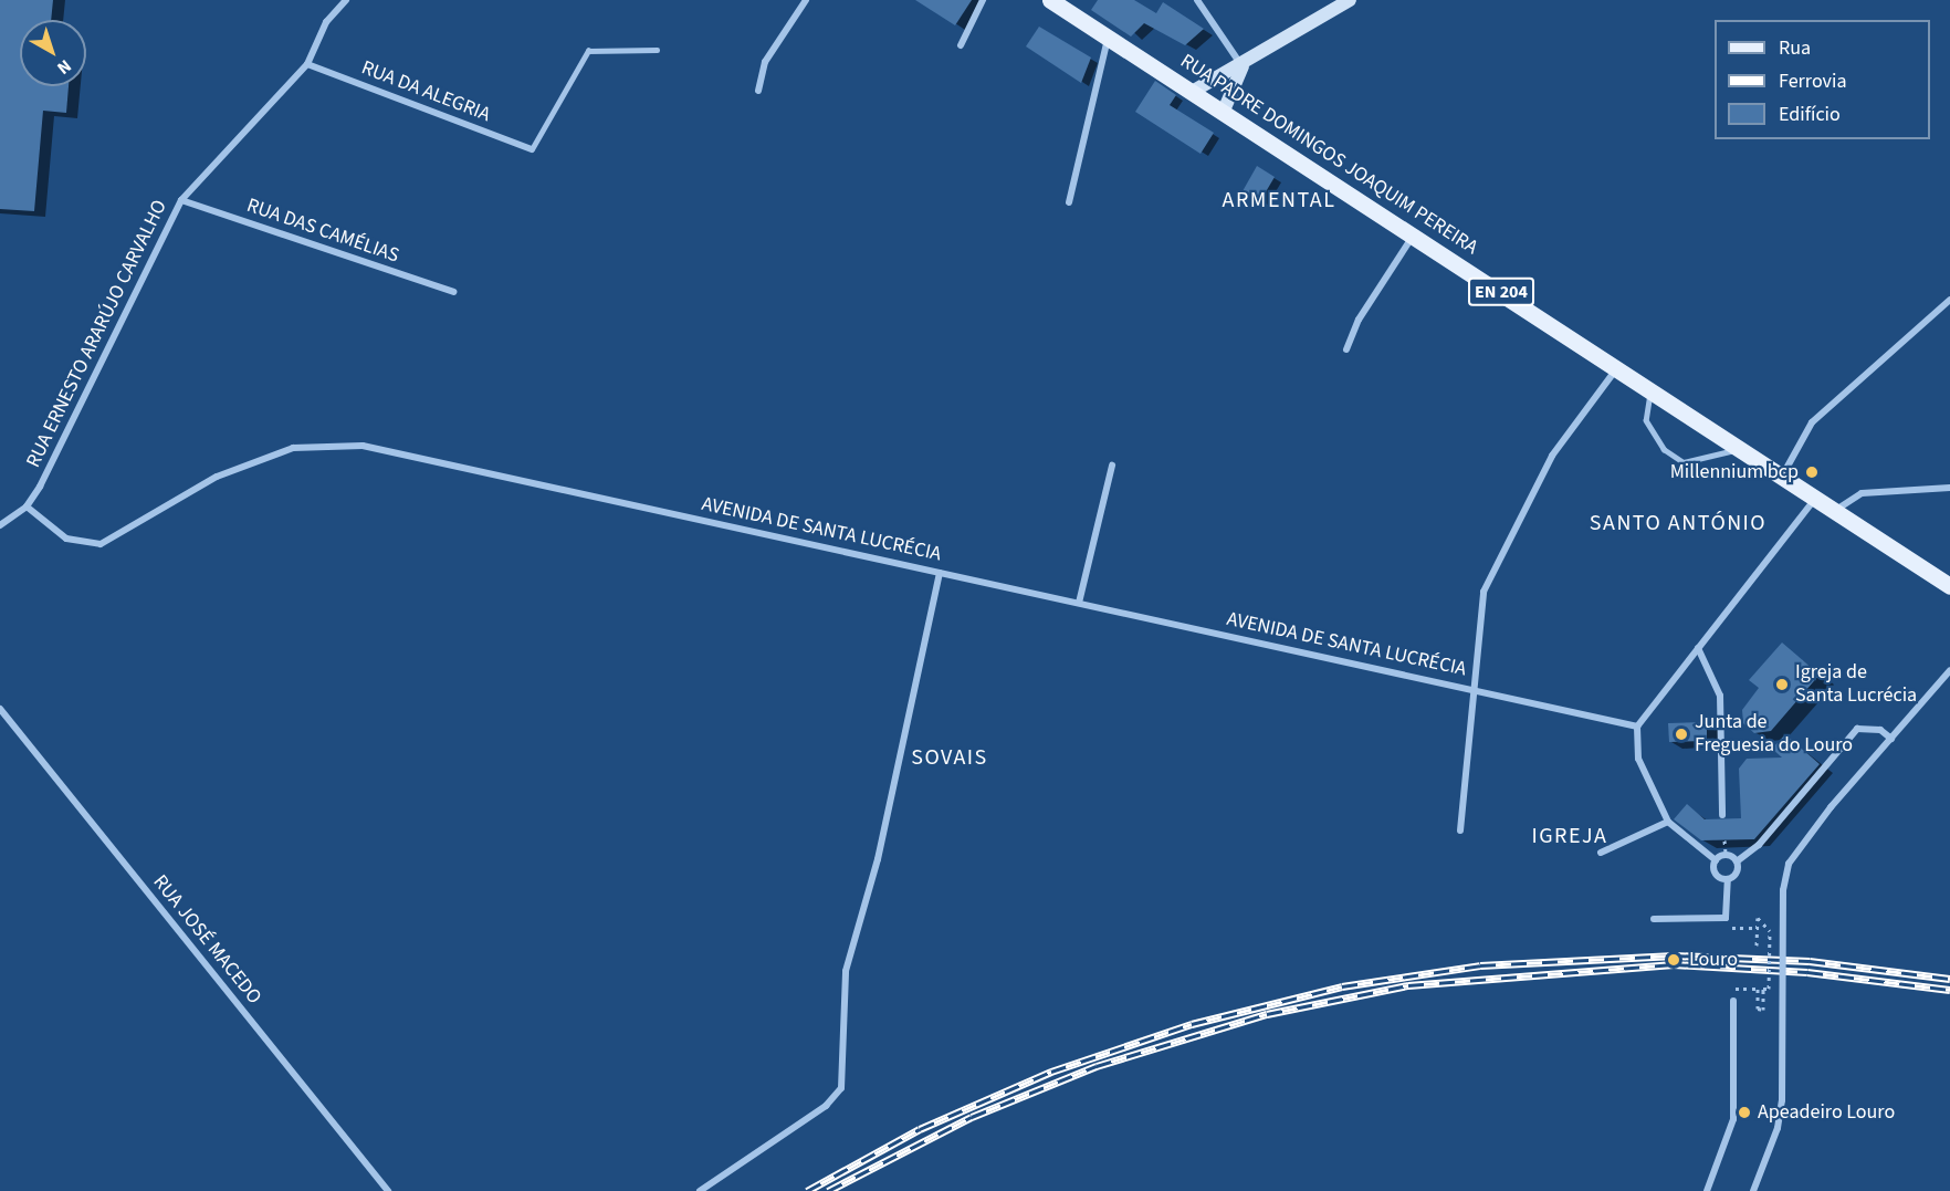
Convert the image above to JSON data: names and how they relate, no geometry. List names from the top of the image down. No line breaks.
{"streets":{"main road":["RUA PADRE DOMINGOS JOAQUIM PEREIRA","EN 204"],"street":["RUA DA ALEGRIA","RUA DAS CAMÉLIAS","RUA ERNESTO ARARÚJO CARVALHO","AVENIDA DE SANTA LUCRÉCIA","RUA JOSÉ MACEDO"]},"crossings":[["RUA DA ALEGRIA","RUA ERNESTO ARARÚJO CARVALHO"],["RUA DAS CAMÉLIAS","RUA ERNESTO ARARÚJO CARVALHO"],["RUA ERNESTO ARARÚJO CARVALHO","AVENIDA DE SANTA LUCRÉCIA"]],"districts":["ARMENTAL","SANTO ANTÓNIO","SOVAIS","IGREJA"],"places":["Millennium bcp","Igreja de Santa Lucrécia","Junta de Freguesia do Louro","Louro","Apeadeiro Louro"],"legend":["Rua","Ferrovia","Edifício"],"north":"bottom right"}
